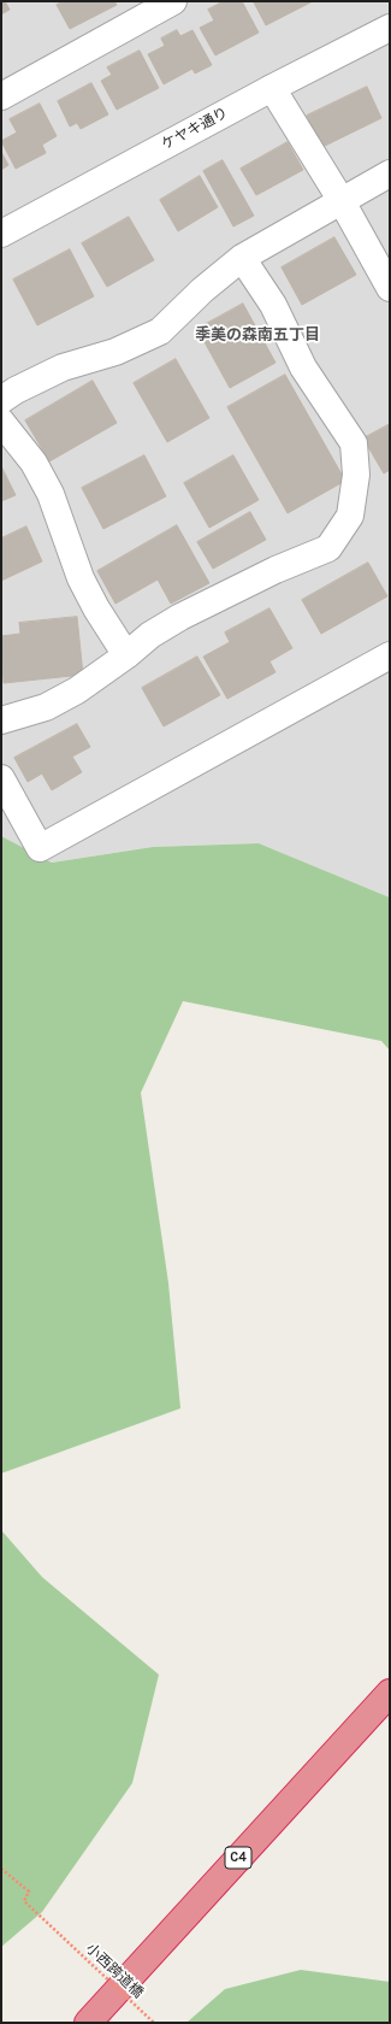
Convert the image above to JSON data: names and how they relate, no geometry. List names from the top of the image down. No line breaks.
{"streets":{"highway":["C4"],"street":["ケヤキ通り"],"path":["小西跨道橋"]},"districts":["季美の森南五丁目"]}
